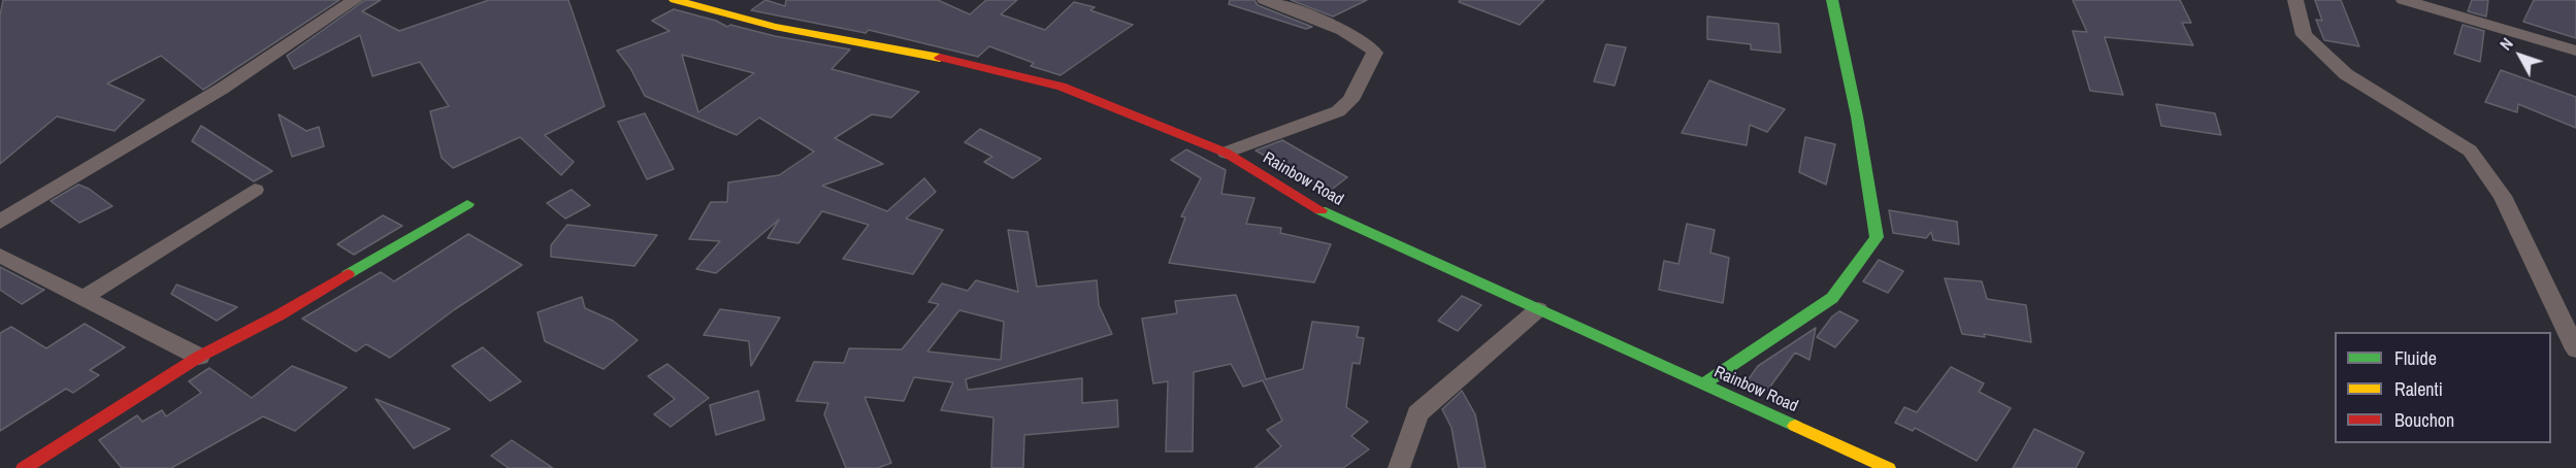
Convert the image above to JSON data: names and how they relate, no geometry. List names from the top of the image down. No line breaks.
{"streets":{"street":["Rainbow Road"]},"legend":["Fluide","Ralenti","Bouchon"],"north":"top left"}
